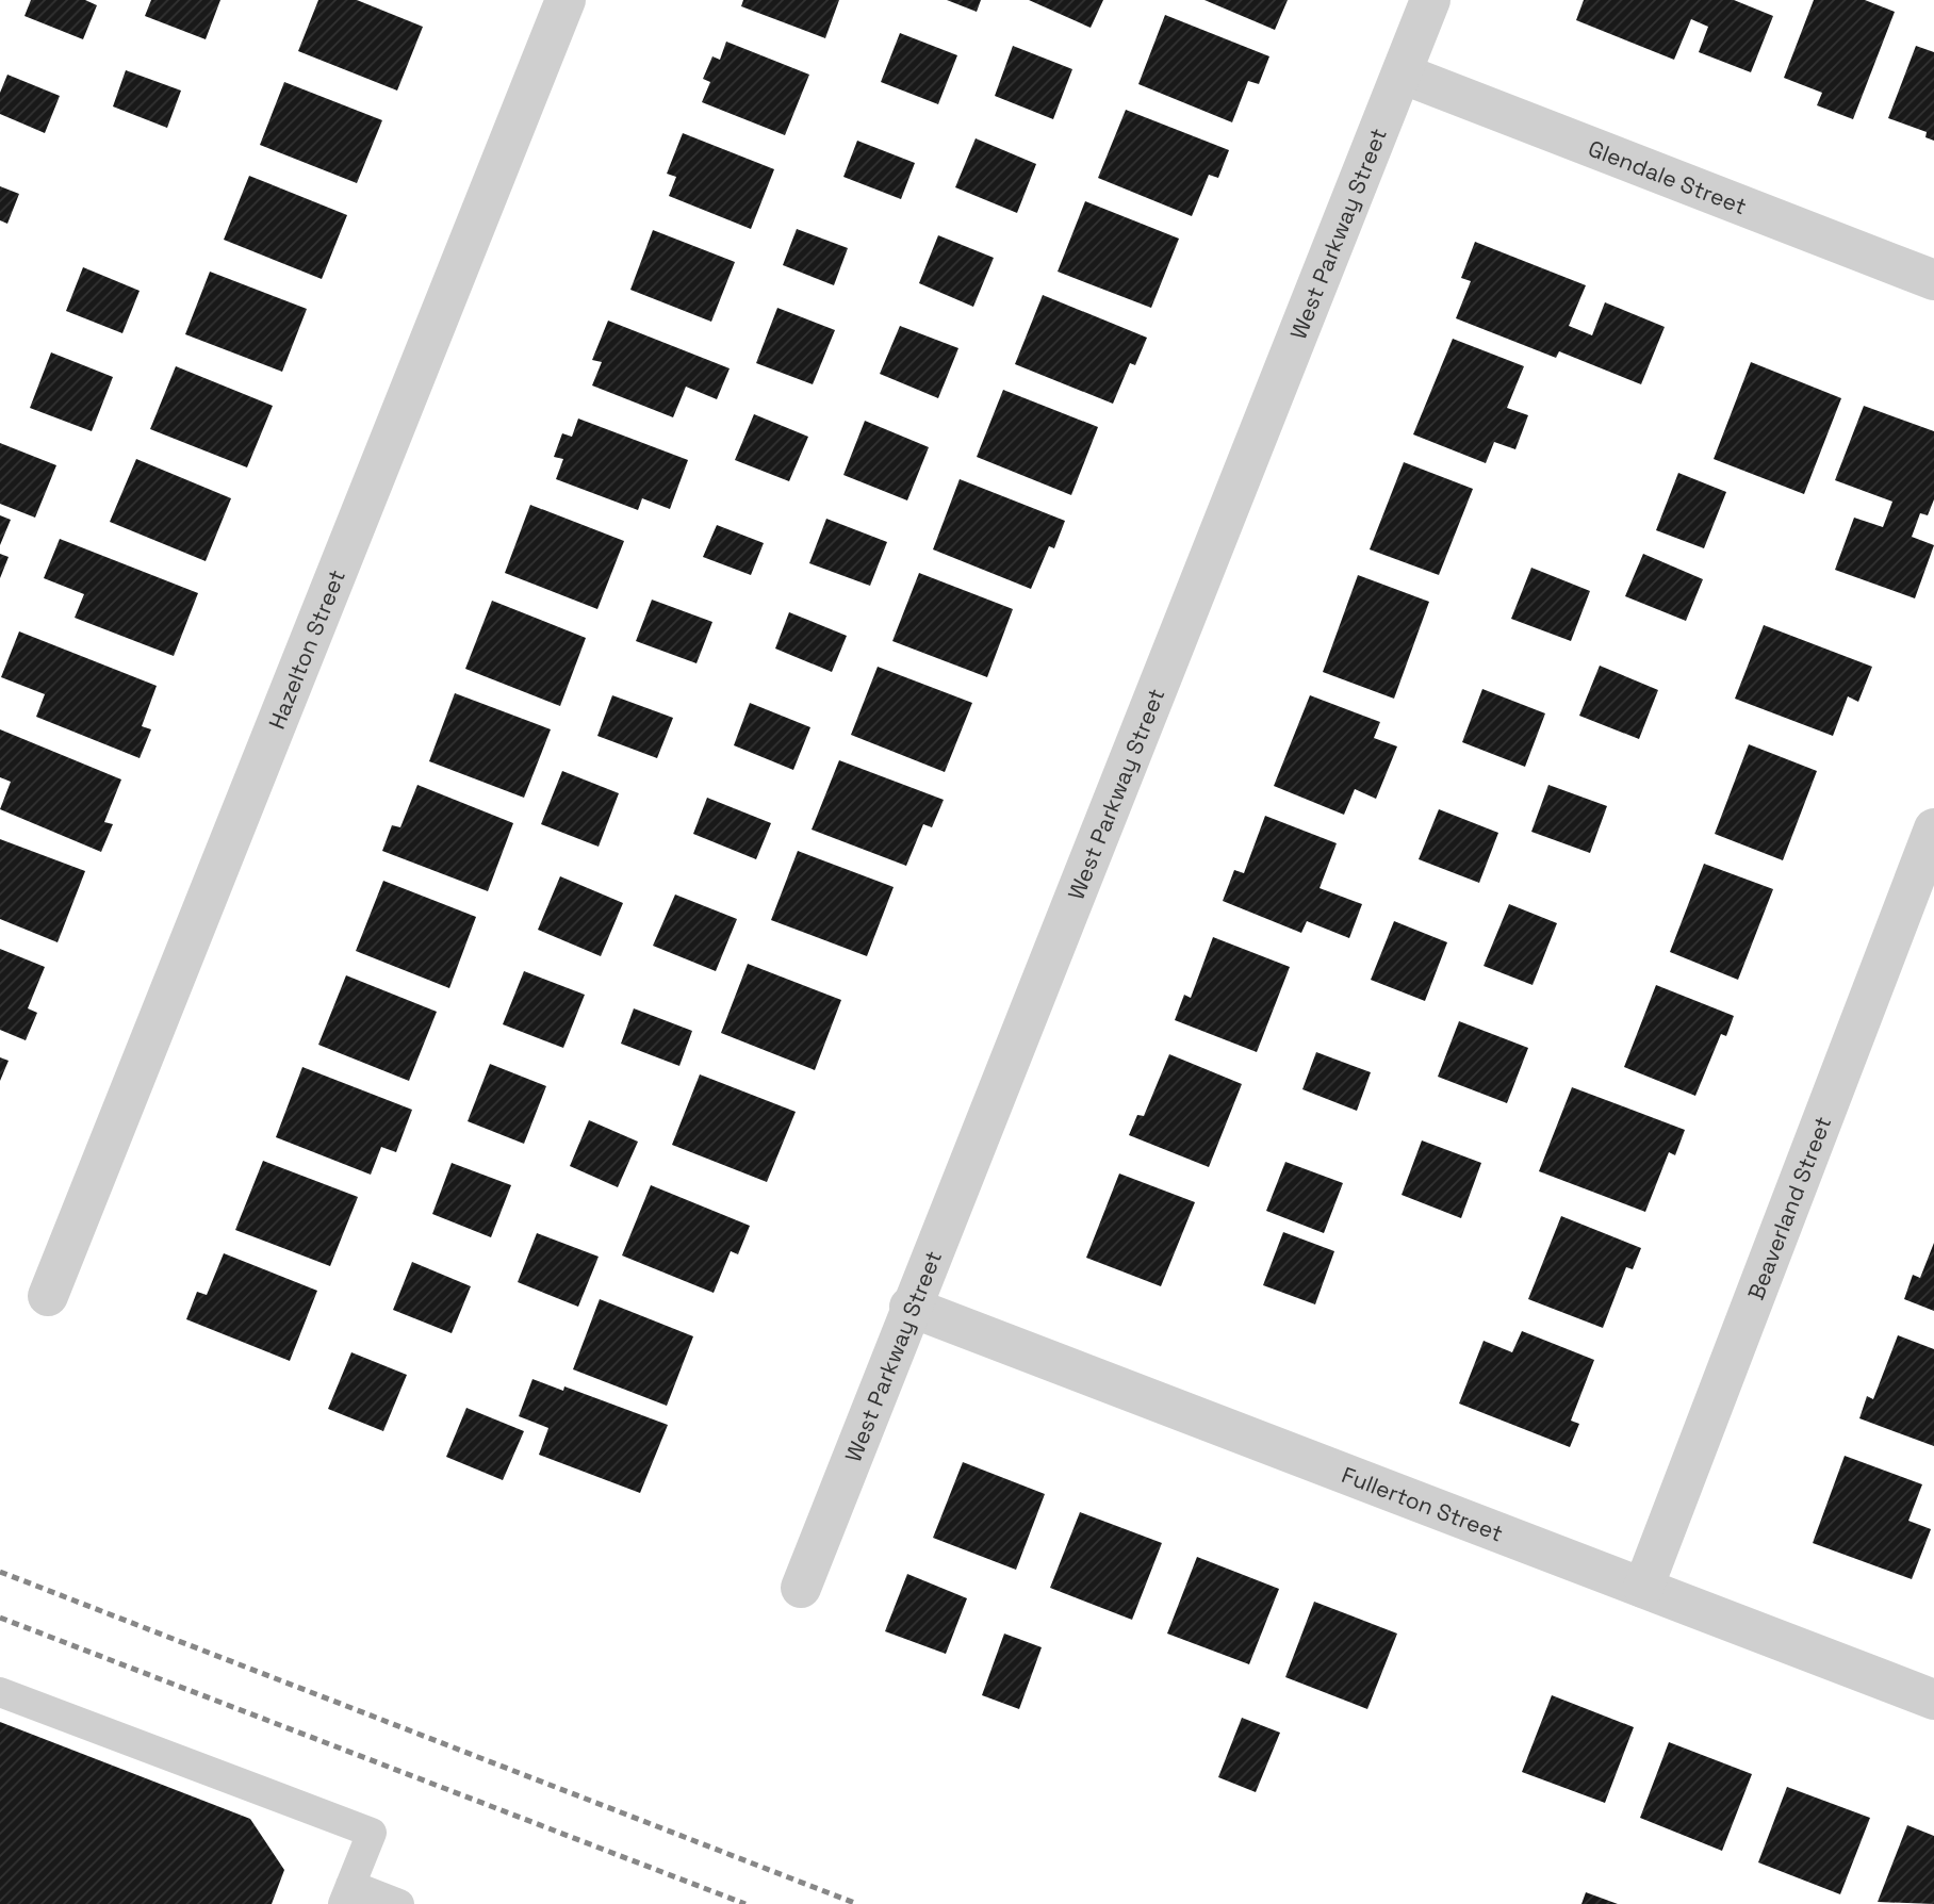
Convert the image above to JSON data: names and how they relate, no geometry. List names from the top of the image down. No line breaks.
{"streets":{"street":["Glendale Street","West Parkway Street","Hazelton Street","Beaverland Street","Fullerton Street"]},"crossings":[["Glendale Street","West Parkway Street"],["West Parkway Street","Fullerton Street"],["Beaverland Street","Fullerton Street"]]}
